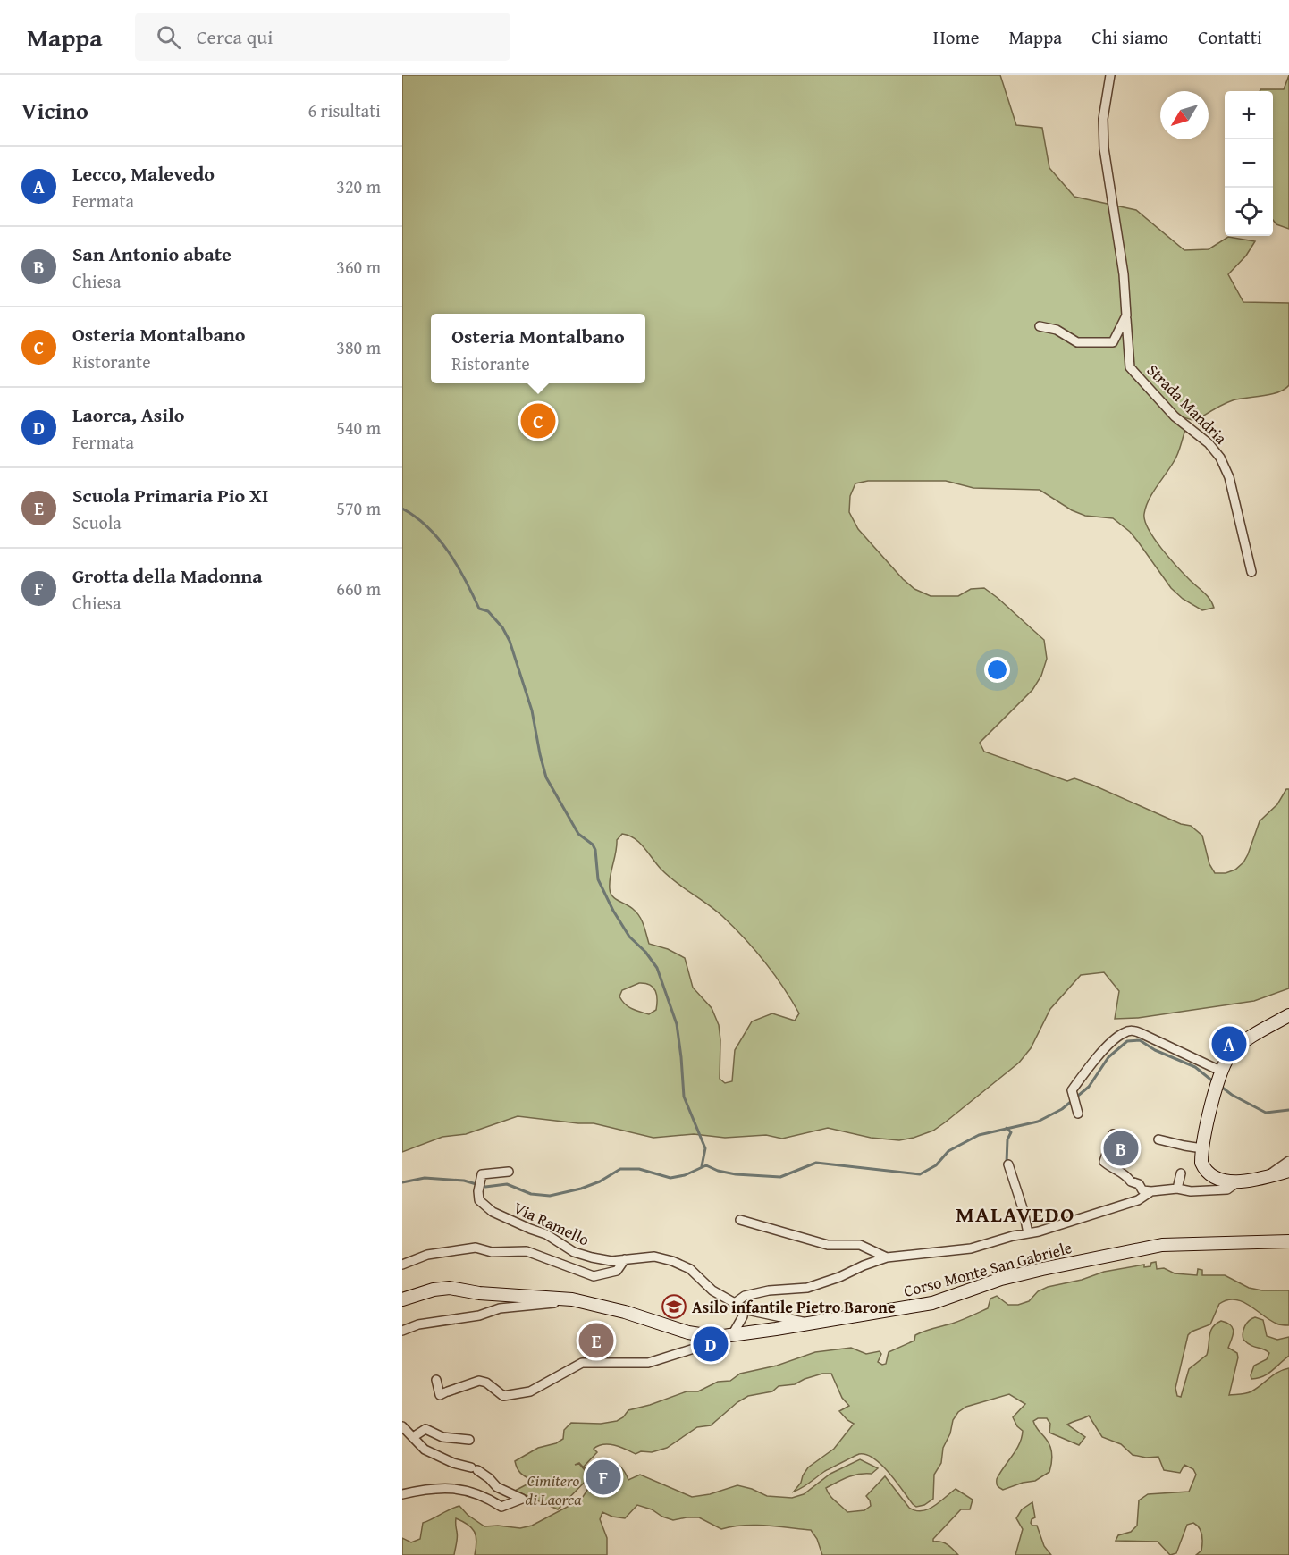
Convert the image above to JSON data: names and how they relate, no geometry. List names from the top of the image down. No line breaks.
{"streets":{"main road":["Corso Monte San Gabriele"],"street":["Strada Mandria","Via Ramello"]},"crossings":[["Via Ramello","Corso Monte San Gabriele"]],"districts":["MALAVEDO"],"parks":["Cimitero di Laorca"],"places":{"school or university":["Asilo infantile Pietro Barone"]},"north":"bottom left","page":{"header":"Mappa","search":"Cerca qui","nav":["Home","Mappa","Chi siamo","Contatti"],"heading":["Vicino","6 risultati"],"map_buttons":["+","−"],"list":[{"mark":"A","name":"Lecco, Malevedo","note":"Fermata","value":"320 m"},{"mark":"B","name":"San Antonio abate","note":"Chiesa","value":"360 m"},{"mark":"C","name":"Osteria Montalbano","note":"Ristorante","value":"380 m"},{"mark":"D","name":"Laorca, Asilo","note":"Fermata","value":"540 m"},{"mark":"E","name":"Scuola Primaria Pio XI","note":"Scuola","value":"570 m"},{"mark":"F","name":"Grotta della Madonna","note":"Chiesa","value":"660 m"}],"popup":["Osteria Montalbano","Ristorante"],"pins":["C","A","B","E","D","F"]}}
